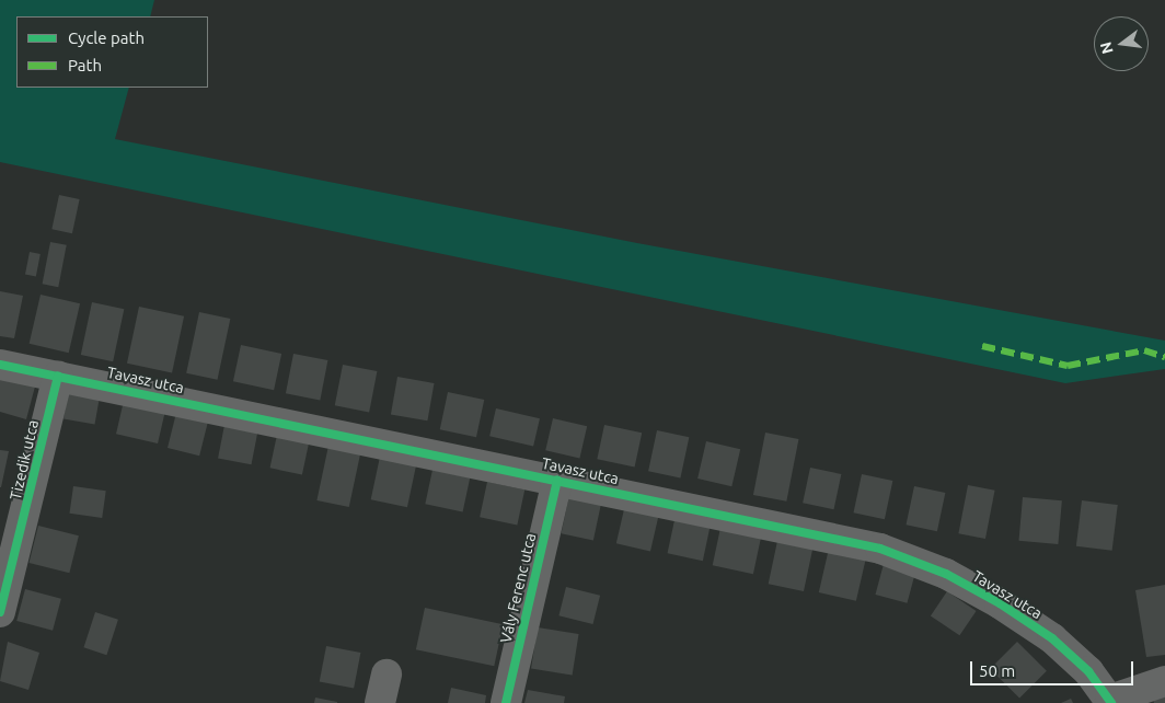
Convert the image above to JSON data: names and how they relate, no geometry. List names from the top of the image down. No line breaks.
{"streets":{"street":["Tavasz utca","Tizedik utca","Vály Ferenc utca"]},"crossings":[["Tavasz utca","Tizedik utca"],["Tavasz utca","Vály Ferenc utca"]],"legend":["Cycle path","Path"],"scale_bar":"50 m","north":"left"}
